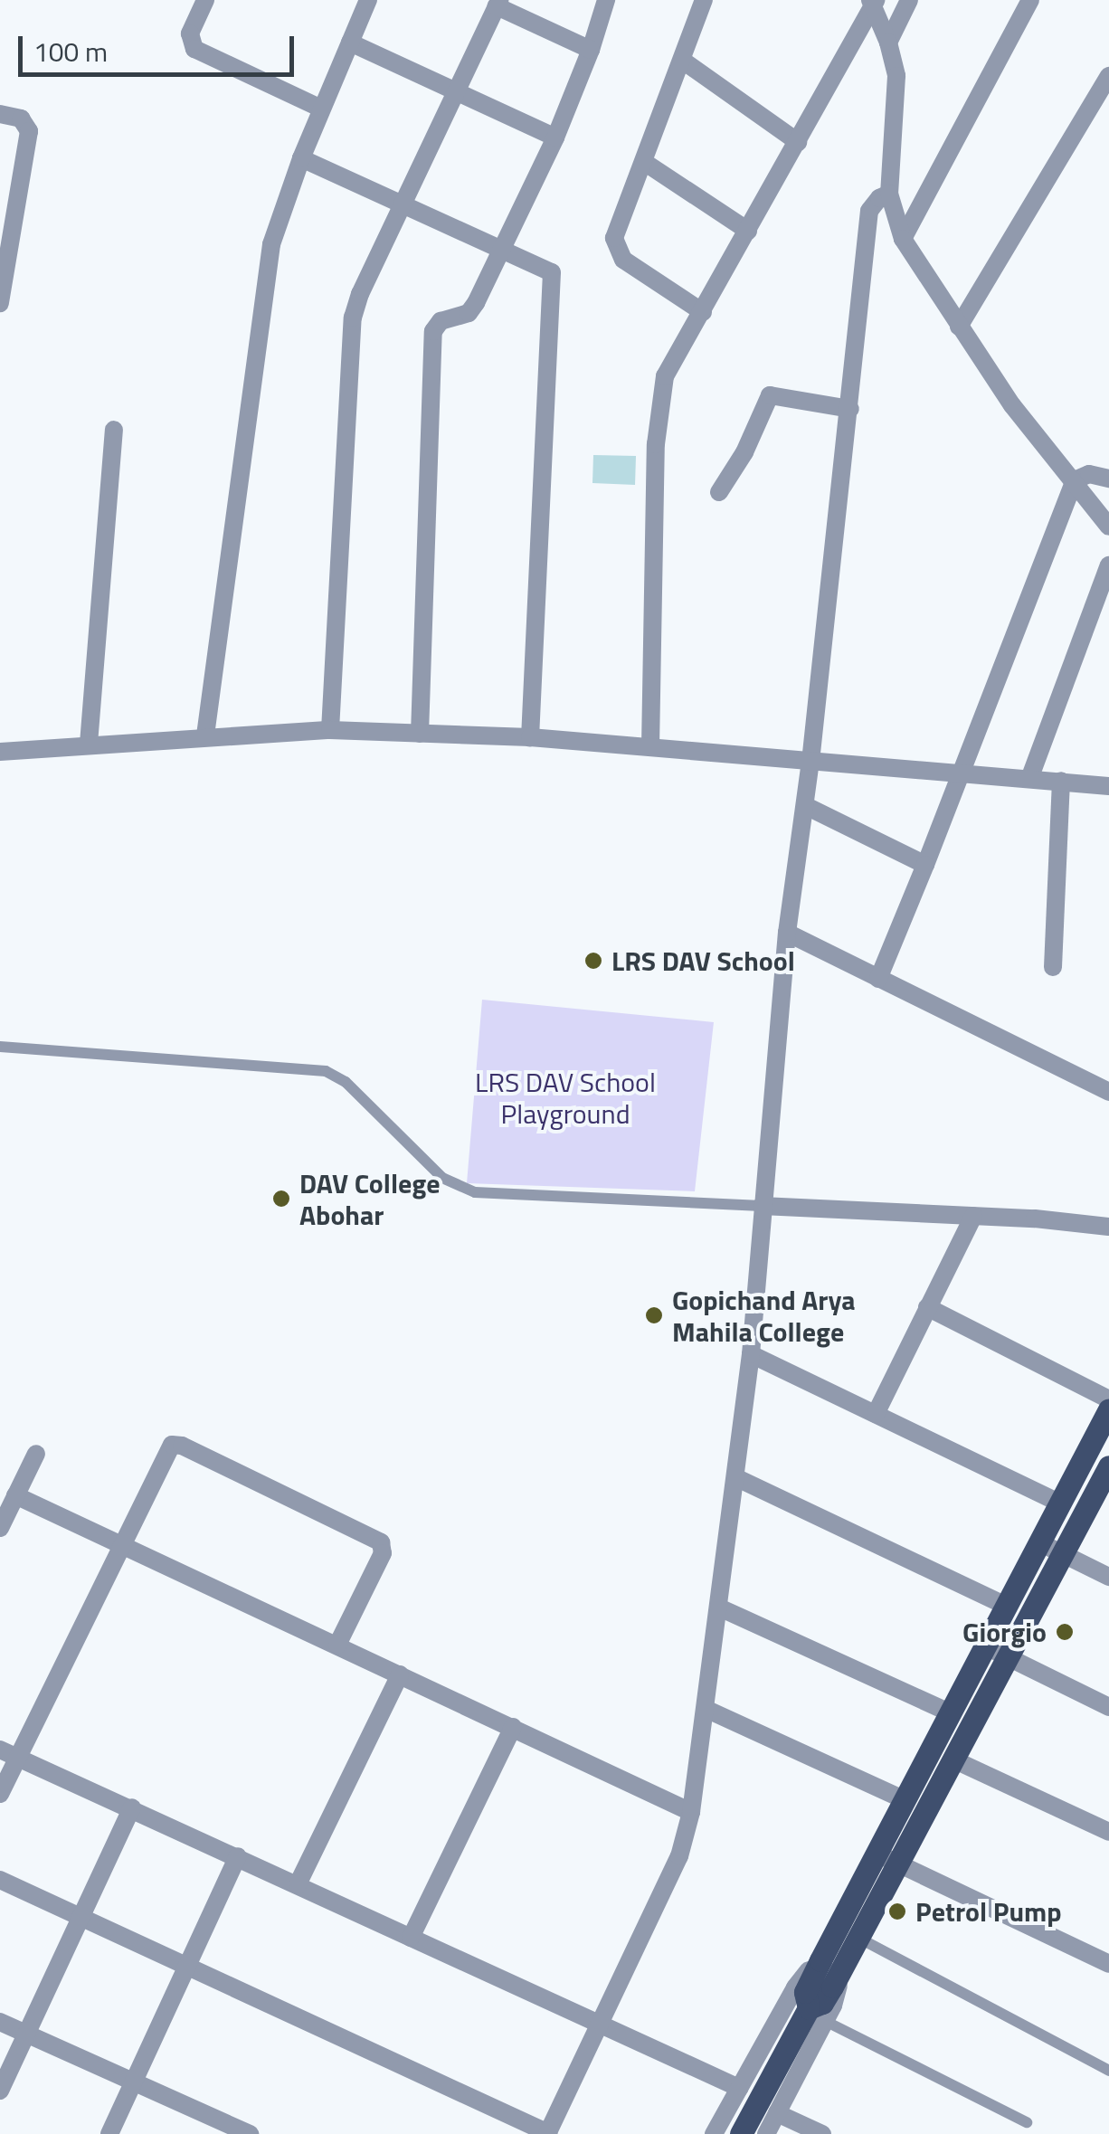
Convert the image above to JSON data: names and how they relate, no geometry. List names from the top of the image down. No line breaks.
{"parks":["LRS DAV School Playground"],"places":["LRS DAV School","DAV College Abohar","Gopichand Arya Mahila College","Giorgio","Petrol Pump"],"scale_bar":"100 m"}
